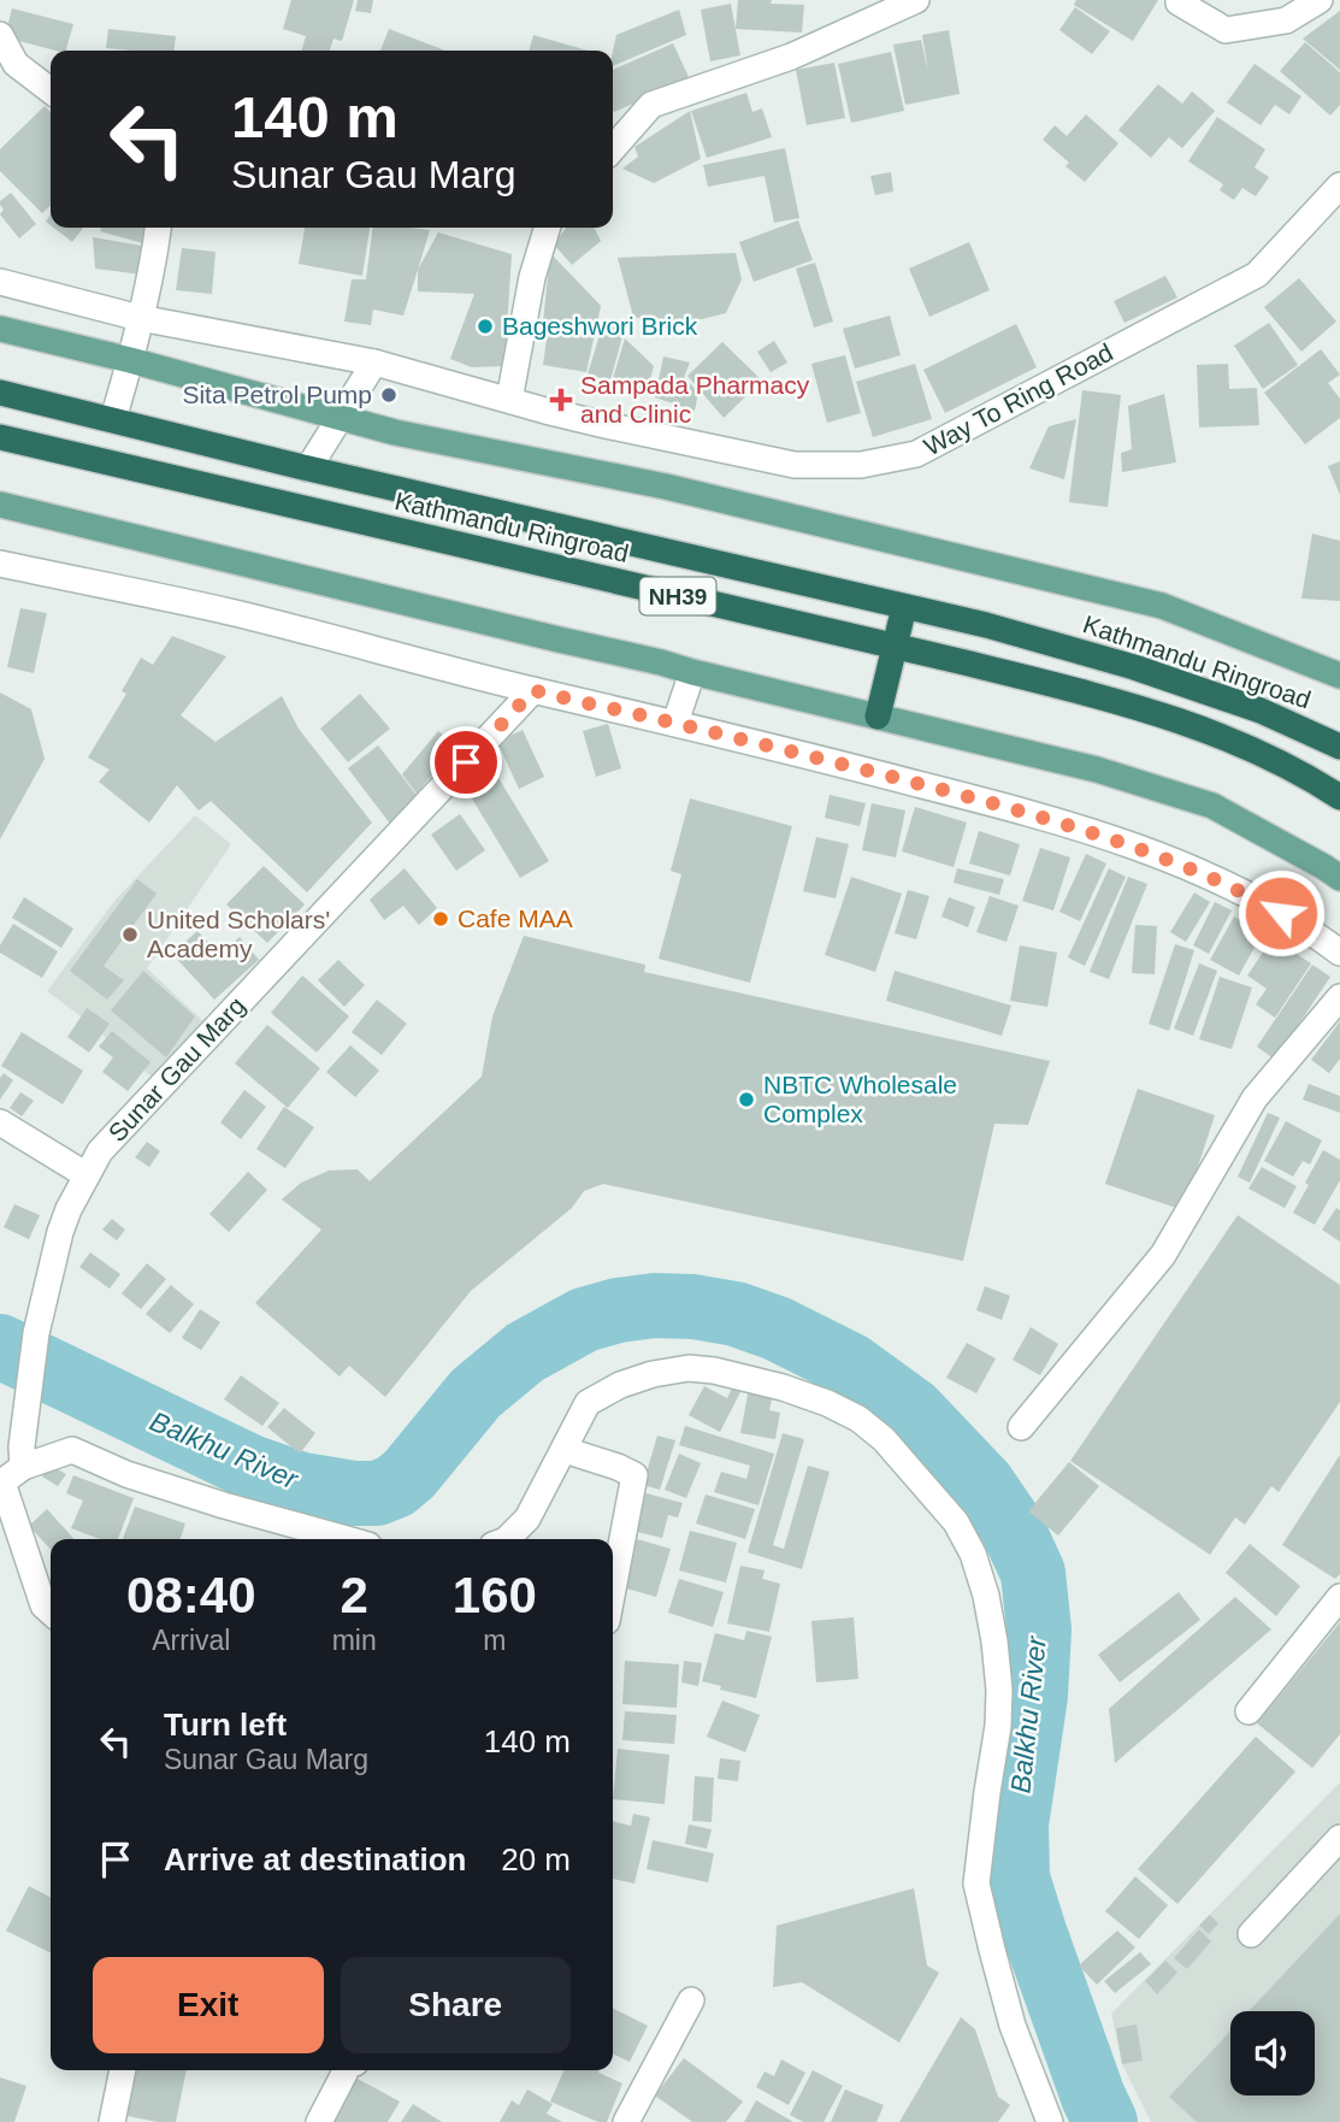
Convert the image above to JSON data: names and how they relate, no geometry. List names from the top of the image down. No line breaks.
{"streets":{"highway":["Kathmandu Ringroad","NH39"],"street":["Way To Ring Road","Sunar Gau Marg"]},"water":["Balkhu River"],"places":{"other":["Bageshwori Brick","Sita Petrol Pump","Cafe MAA","United Scholars' Academy","NBTC Wholesale Complex"],"health":["Sampada Pharmacy and Clinic"]},"page":{"turn":["140 m","Sunar Gau Marg"],"eta":["08:40","Arrival","2","min","160","m"],"list":[{"name":"Turn left","note":"Sunar Gau Marg","value":"140 m"},{"name":"Arrive at destination","value":"20 m"}],"buttons":["Exit","Share"]}}
